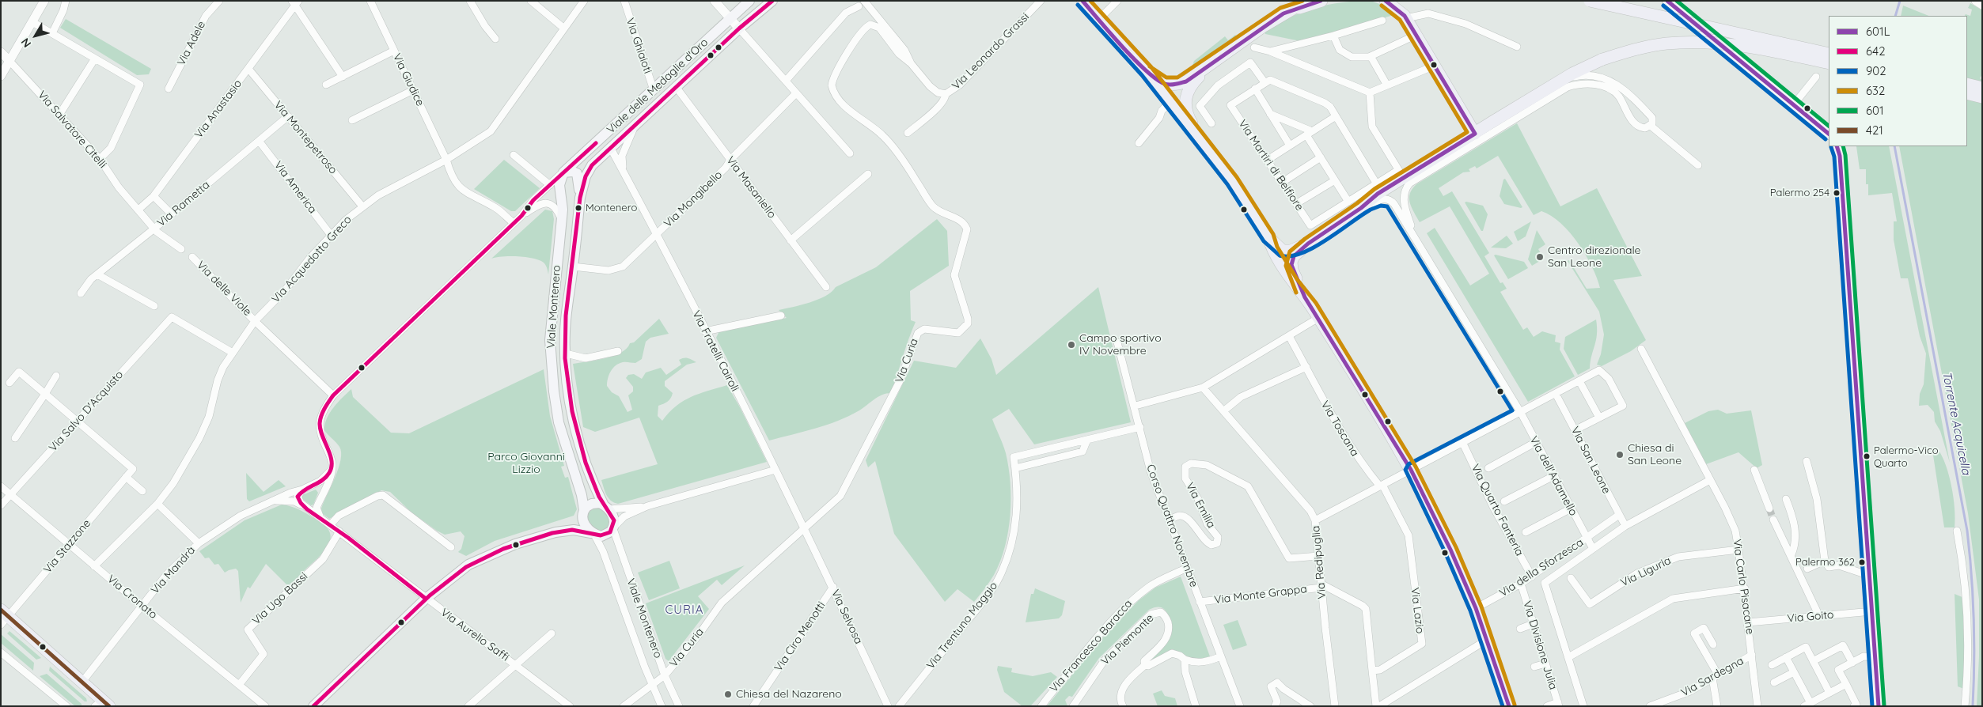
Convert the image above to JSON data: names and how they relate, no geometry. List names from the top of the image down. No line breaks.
{"streets":{"main road":["Viale delle Medaglie d'Oro","Viale Montenero"],"street":["Via Adele","Via Ghiaioti","Via Leonardo Grassi","Via Giudice","Via Anastasio","Via Salvatore Citelli","Via Montepetroso","Via Martiri di Belfiore","Via America","Via Masaniello","Via Mongibello","Via Rametta","Via Acquedotto Greco","Via delle Viole","Via Fratelli Cairoli","Via Curia","Via Salvo D'Acquisto","Via Toscana","Via San Leone","Via dell'Adamello","Via Emilia","Via Quarto Fanteria","Corso Quattro Novembre","Via Stazzone","Via Redipuglia","Via della Sforzesca","Via Mandrà","Via Liguria","Via Carlo Pisacane","Via Monte Grappa","Via Cronato","Via Ugo Bassi","Via Lazio","Via Selvosa","Via Goito","Via Trentuno Maggio","Via Aurelio Saffi","Via Ciro Menotti","Via Piemonte","Via Divisione Julia","Via Francesco Baracca","Via Sardegna"]},"crossings":[["Via Ghiaioti","Viale delle Medaglie d'Oro"],["Via Leonardo Grassi","Via Curia"],["Via Giudice","Viale delle Medaglie d'Oro"],["Via Giudice","Via Acquedotto Greco"],["Viale delle Medaglie d'Oro","Via Masaniello"],["Viale delle Medaglie d'Oro","Via delle Viole"],["Viale delle Medaglie d'Oro","Viale Montenero"],["Viale delle Medaglie d'Oro","Via Fratelli Cairoli"],["Via Anastasio","Via Salvatore Citelli"],["Via Anastasio","Via Montepetroso"],["Via Salvatore Citelli","Via Rametta"],["Via Montepetroso","Via Rametta"],["Via Montepetroso","Via Acquedotto Greco"],["Via America","Via Rametta"],["Via America","Via Acquedotto Greco"],["Via Masaniello","Via Mongibello"],["Via Mongibello","Viale Montenero"],["Via Mongibello","Via Fratelli Cairoli"],["Via Acquedotto Greco","Via delle Viole"],["Via Acquedotto Greco","Via Salvo D'Acquisto"],["Via Acquedotto Greco","Via Cronato"],["Viale Montenero","Via Curia"],["Via Fratelli Cairoli","Via Curia"],["Via Fratelli Cairoli","Via Selvosa"],["Via Curia","Via Selvosa"],["Via Salvo D'Acquisto","Via Stazzone"],["Via Salvo D'Acquisto","Via Cronato"],["Via Toscana","Via Lazio"],["Via dell'Adamello","Via della Sforzesca"],["Via Emilia","Corso Quattro Novembre"],["Via Emilia","Via Redipuglia"],["Via Quarto Fanteria","Via della Sforzesca"],["Corso Quattro Novembre","Via Monte Grappa"],["Corso Quattro Novembre","Via Francesco Baracca"],["Via Stazzone","Via Cronato"],["Via Redipuglia","Via Monte Grappa"],["Via della Sforzesca","Via Divisione Julia"],["Via Mandrà","Via Cronato"],["Via Liguria","Via Carlo Pisacane"],["Via Carlo Pisacane","Via Goito"],["Via Carlo Pisacane","Via Sardegna"],["Via Cronato","Via Ugo Bassi"],["Via Ugo Bassi","Via Aurelio Saffi"],["Via Selvosa","Via Ciro Menotti"]],"districts":["CURIA"],"water":["Torrente Acquicella"],"parks":["Parco Giovanni Lizzio"],"places":["Palermo 254","Montenero","Centro direzionale San Leone","Campo sportivo IV Novembre","Chiesa di San Leone","Palermo-Vico Quarto","Palermo 362","Chiesa del Nazareno"],"lines":["transit line 601L","transit line 642","transit line 632","transit line 601","transit line 902","transit line 421"],"legend":["601L","642","902","632","601","421"],"north":"bottom left"}
